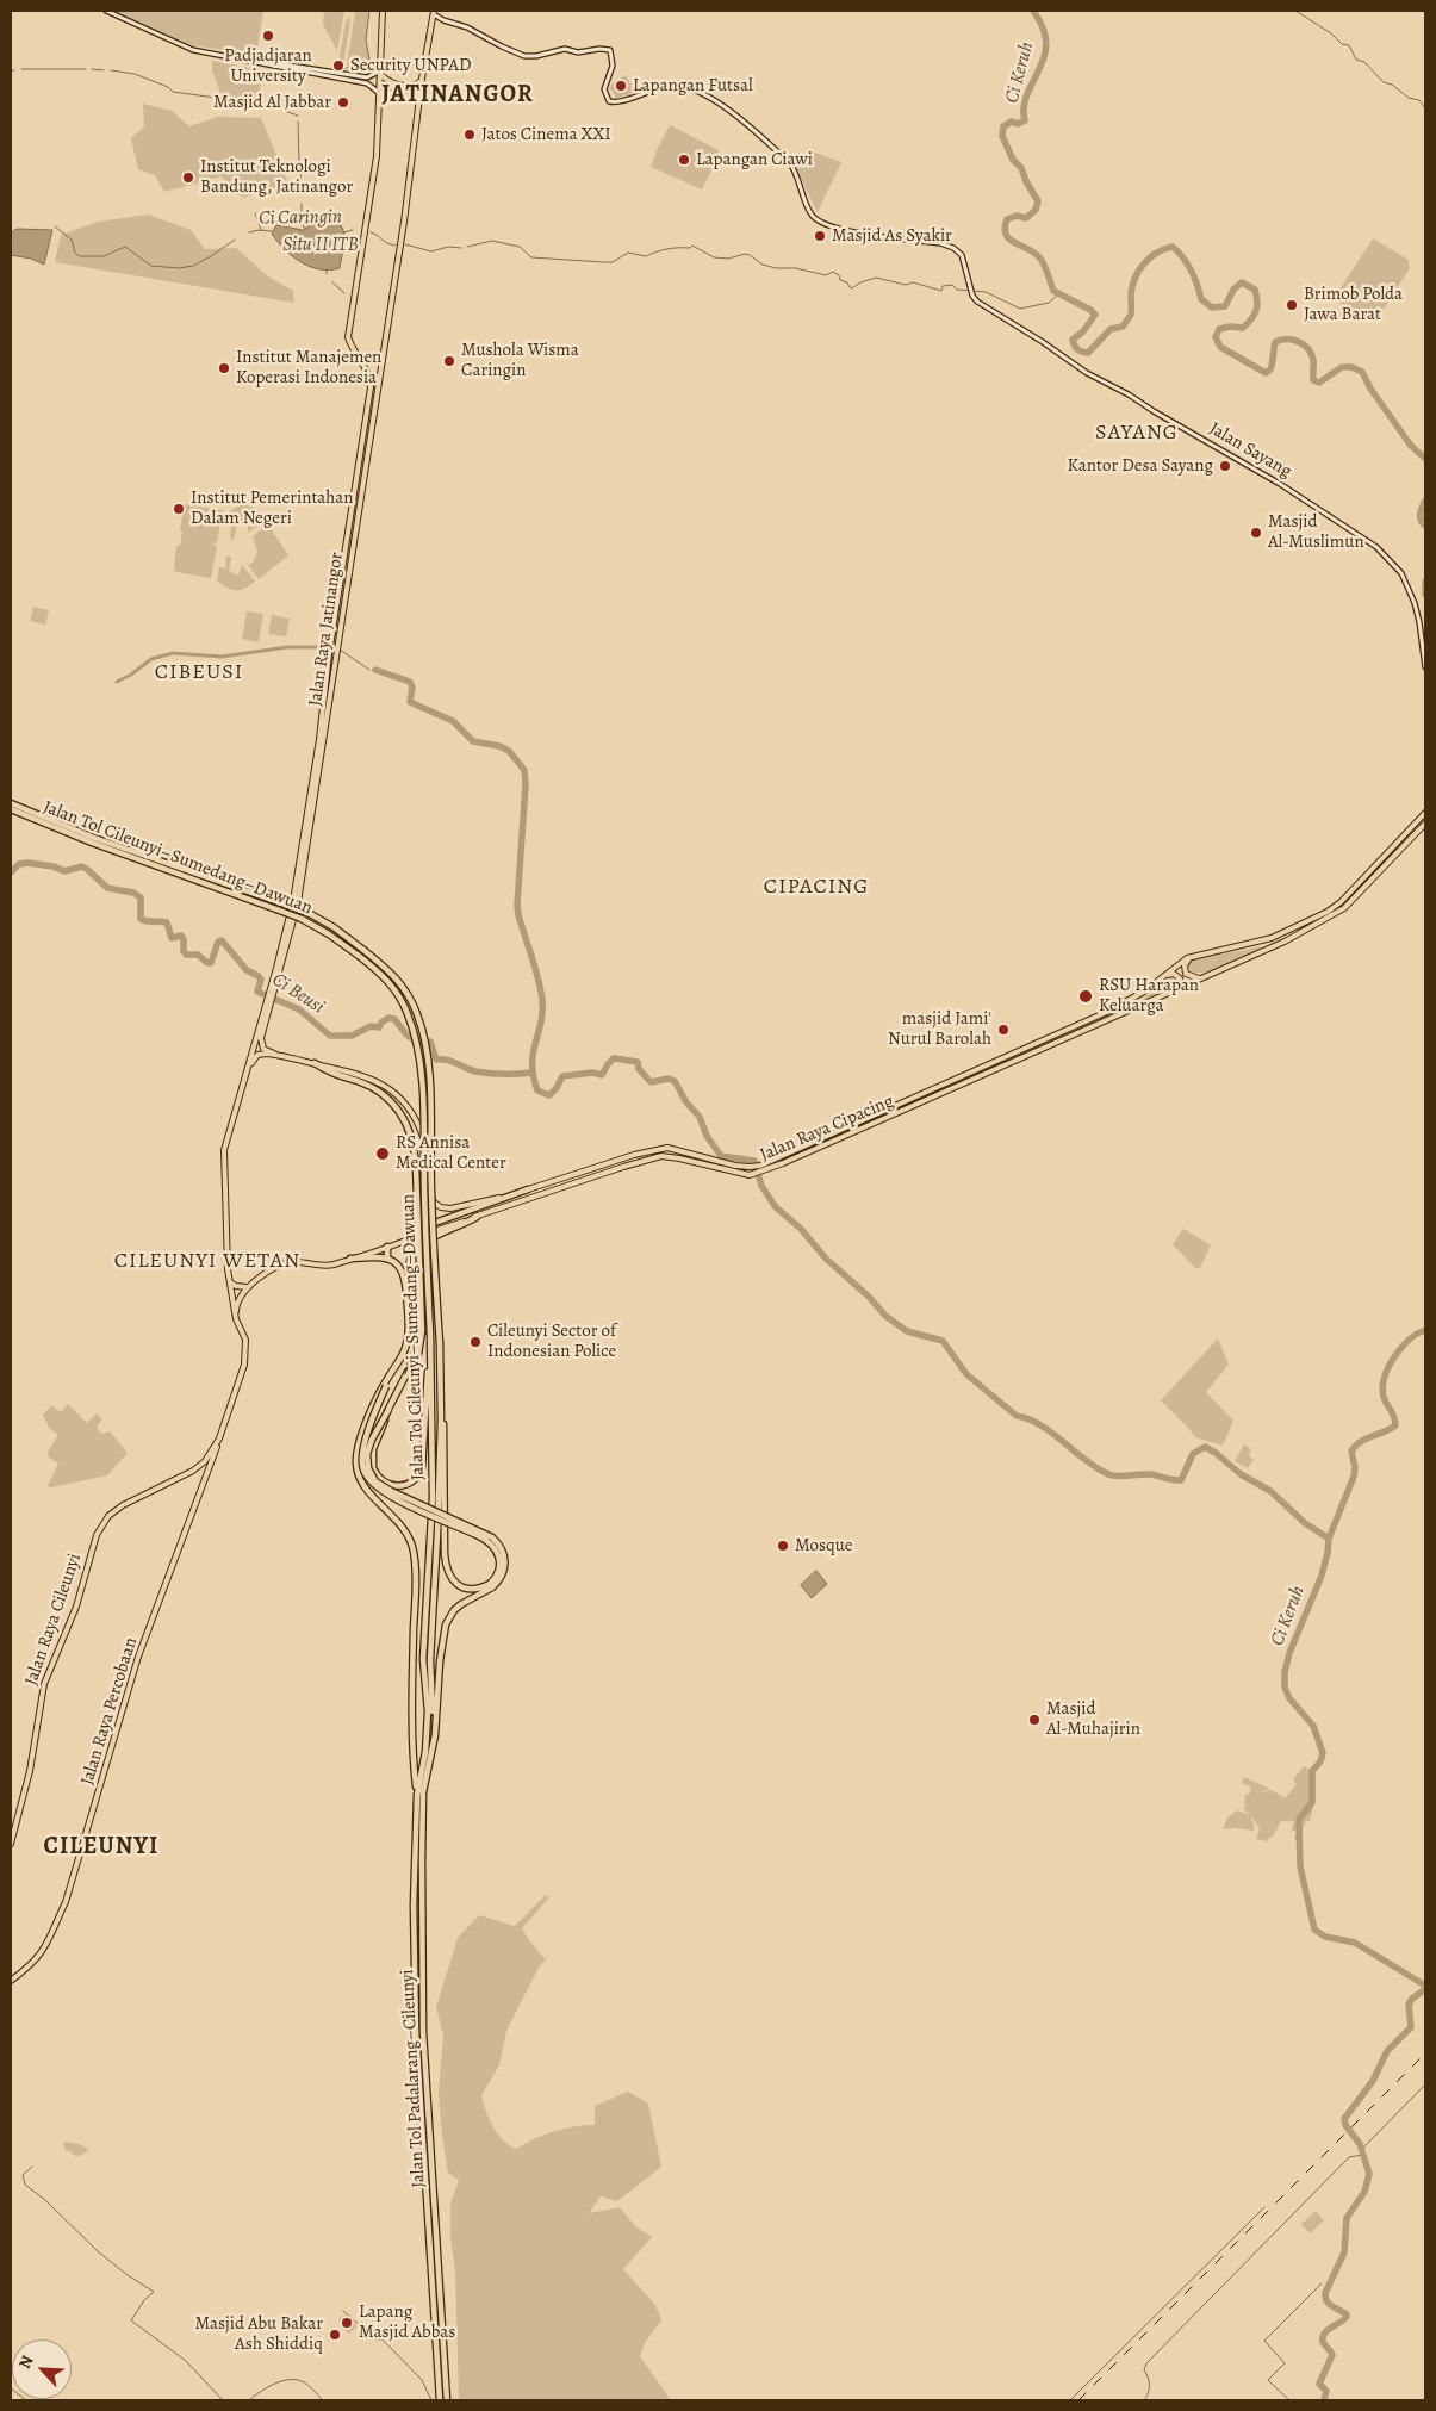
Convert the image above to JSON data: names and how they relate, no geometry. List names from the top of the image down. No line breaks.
{"streets":{"highway":["Jalan Raya Jatinangor","Jalan Tol Cileunyi–Sumedang–Dawuan","Jalan Raya Cipacing","Jalan Raya Cileunyi","Jalan Raya Percobaan","Jalan Tol Padalarang–Cileunyi"],"main road":["Jalan Sayang"]},"crossings":[["Jalan Raya Jatinangor","Jalan Raya Cileunyi"],["Jalan Tol Cileunyi–Sumedang–Dawuan","Jalan Tol Padalarang–Cileunyi"],["Jalan Raya Cileunyi","Jalan Raya Percobaan"]],"districts":["JATINANGOR","SAYANG","CIBEUSI","CIPACING","CILEUNYI WETAN","CILEUNYI"],"water":["Ci Keruh","Ci Caringin","Situ II ITB","Ci Beusi"],"places":["Padjadjaran University","Security UNPAD","Lapangan Futsal","Masjid Al Jabbar","Jatos Cinema XXI","Lapangan Ciawi","Institut Teknologi Bandung, Jatinangor","Masjid As Syakir","Brimob Polda Jawa Barat","Mushola Wisma Caringin","Institut Manajemen Koperasi Indonesia","Kantor Desa Sayang","Institut Pemerintahan Dalam Negeri","Masjid Al-Muslimun","RSU Harapan Keluarga","masjid Jami' Nurul Barolah","RS Annisa Medical Center","Cileunyi Sector of Indonesian Police","Mosque","Masjid Al-Muhajirin","Lapang Masjid Abbas","Masjid Abu Bakar Ash Shiddiq"],"north":"top left"}
